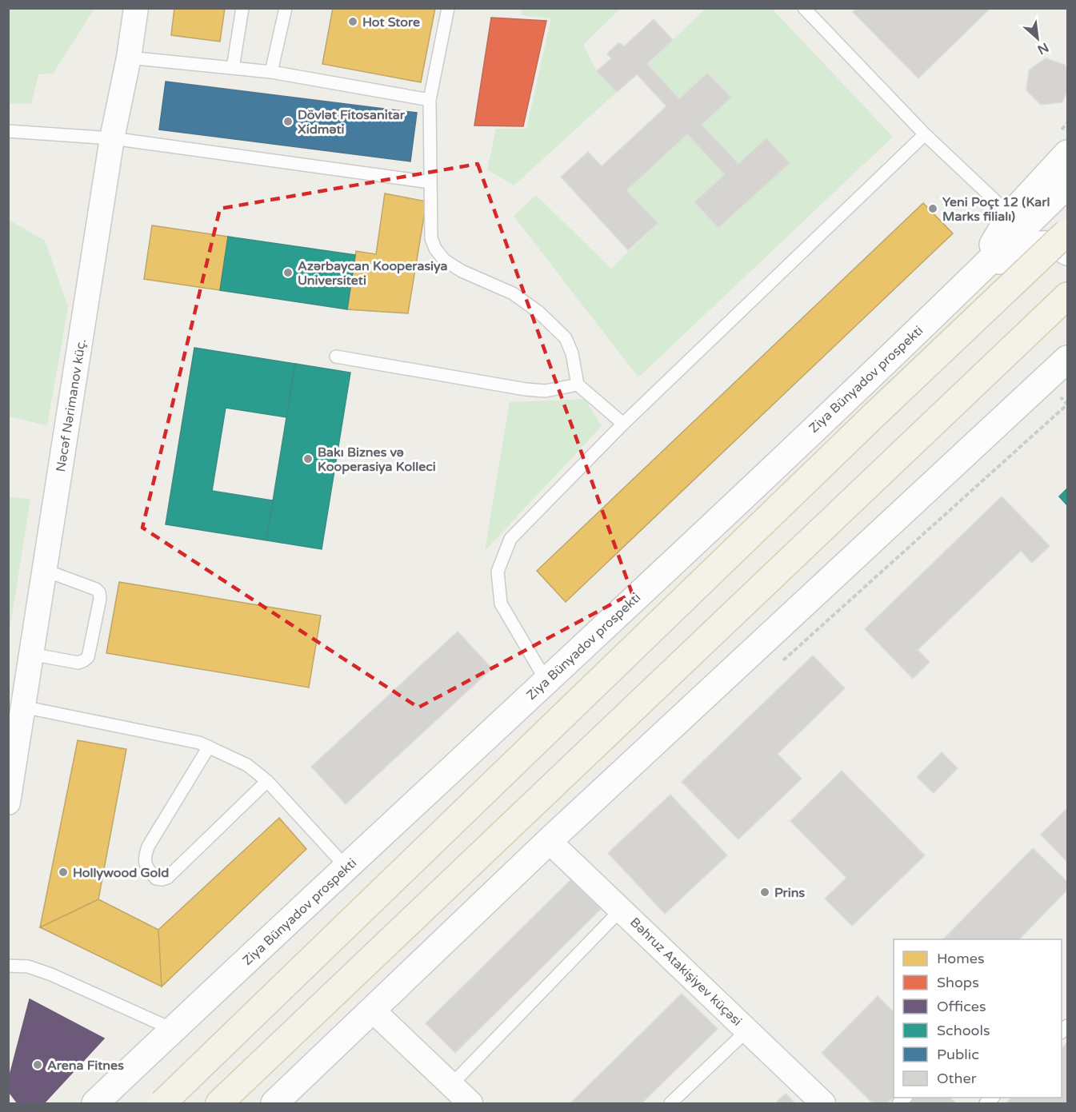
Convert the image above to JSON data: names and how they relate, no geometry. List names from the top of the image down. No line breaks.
{"streets":{"main road":["Ziya Bünyadov prospekti"],"street":["Nəcəf Nərimanov küç.","Bəhruz Atakişiyev küçəsi"]},"places":["Hot Store","Dövlət Fitosanitar Xidməti","Yeni Poçt 12 (Karl Marks filialı)","Azərbaycan Kooperasiya Universiteti","Bakı Biznes və Kooperasiya Kolleci","Hollywood Gold","Prins","Arena Fitnes"],"legend":["Homes","Shops","Offices","Schools","Public","Other"],"north":"bottom right"}
